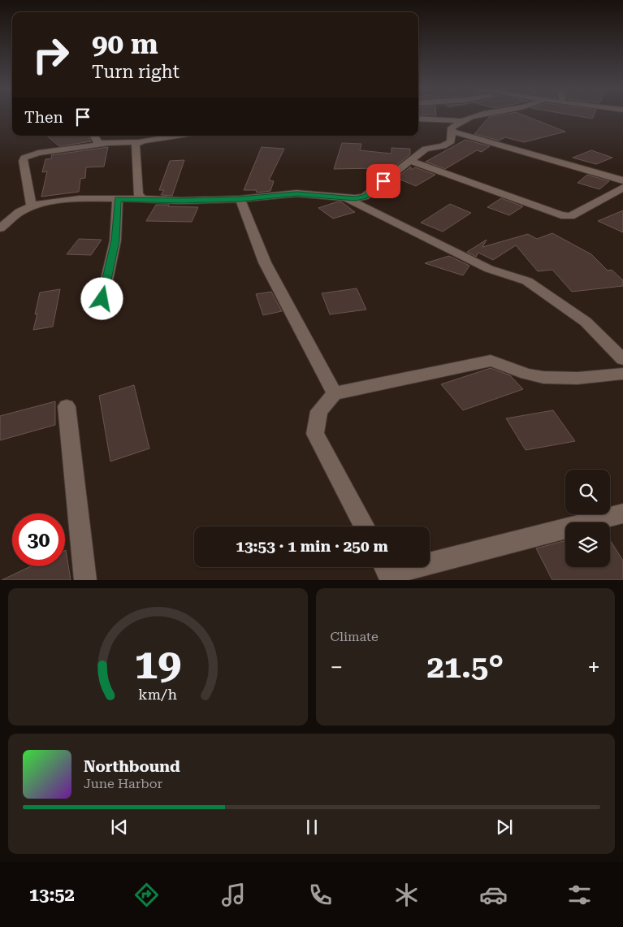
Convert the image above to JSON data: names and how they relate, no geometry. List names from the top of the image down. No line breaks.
{"page":{"turn":["90 m","Turn right"],"then":"Then","limit":"30","trip":"13:53 · 1 min · 250 m","tile":"Climate","heat":["−","21.5°","+"],"song":["Northbound","June Harbor"],"tabs":"13:52","gauge":["19","km/h"]}}
